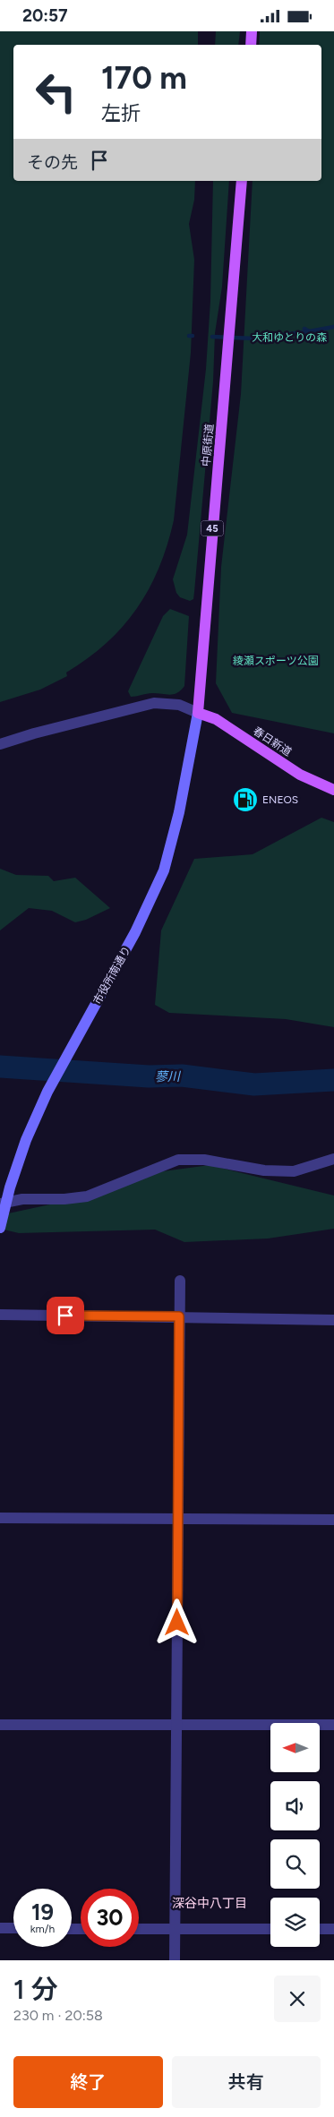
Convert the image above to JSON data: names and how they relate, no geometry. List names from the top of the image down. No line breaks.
{"streets":{"main road":["中原街道","45","春日新道"],"street":["市役所南通り"]},"crossings":[["中原街道","春日新道"],["中原街道","市役所南通り"],["春日新道","市役所南通り"]],"districts":["深谷中八丁目"],"water":["蓼川"],"parks":["大和ゆとりの森","綾瀬スポーツ公園"],"places":{"fuel station":["ENEOS"]},"north":"left","page":{"status":"20:57","turn":["170 m","左折"],"then":"その先","speed":"19 km/h","limit":"30","heading":["1 分","230 m · 20:58"],"buttons":["終了","共有"]}}
